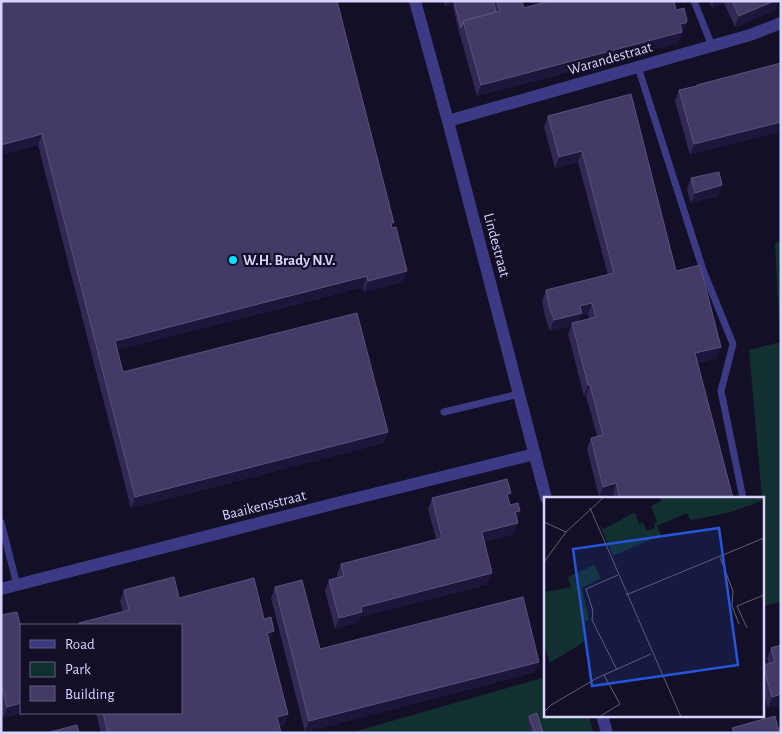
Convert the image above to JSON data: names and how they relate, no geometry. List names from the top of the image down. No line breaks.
{"streets":{"street":["Warandestraat","Lindestraat","Baaikensstraat"]},"crossings":[["Warandestraat","Lindestraat"],["Lindestraat","Baaikensstraat"]],"places":["W.H. Brady N.V."],"legend":["Road","Park","Building"]}
